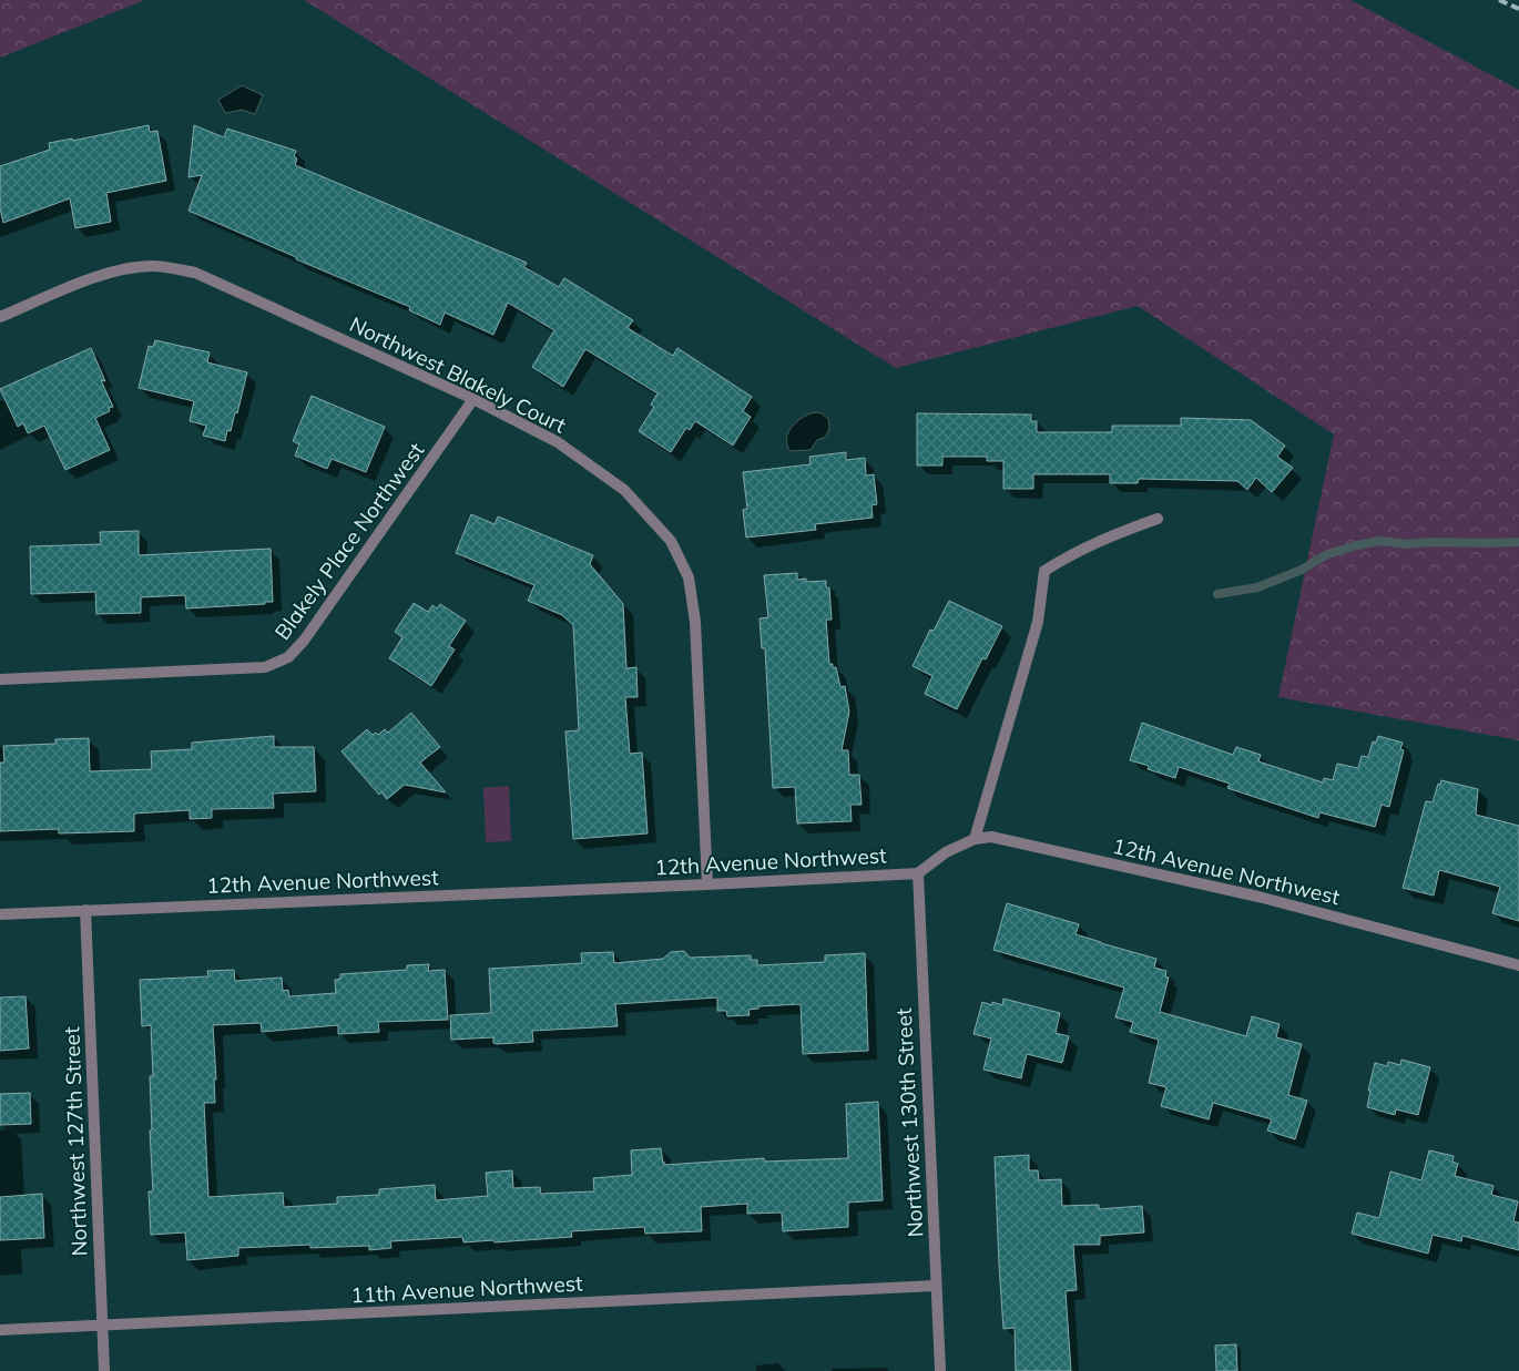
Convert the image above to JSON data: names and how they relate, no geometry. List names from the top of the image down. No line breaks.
{"streets":{"street":["Northwest Blakely Court","Blakely Place Northwest","12th Avenue Northwest","Northwest 130th Street","Northwest 127th Street","11th Avenue Northwest"]},"crossings":[["Northwest Blakely Court","Blakely Place Northwest"],["Northwest Blakely Court","12th Avenue Northwest"],["12th Avenue Northwest","Northwest 130th Street"],["12th Avenue Northwest","Northwest 127th Street"],["Northwest 130th Street","11th Avenue Northwest"],["Northwest 127th Street","11th Avenue Northwest"]]}
